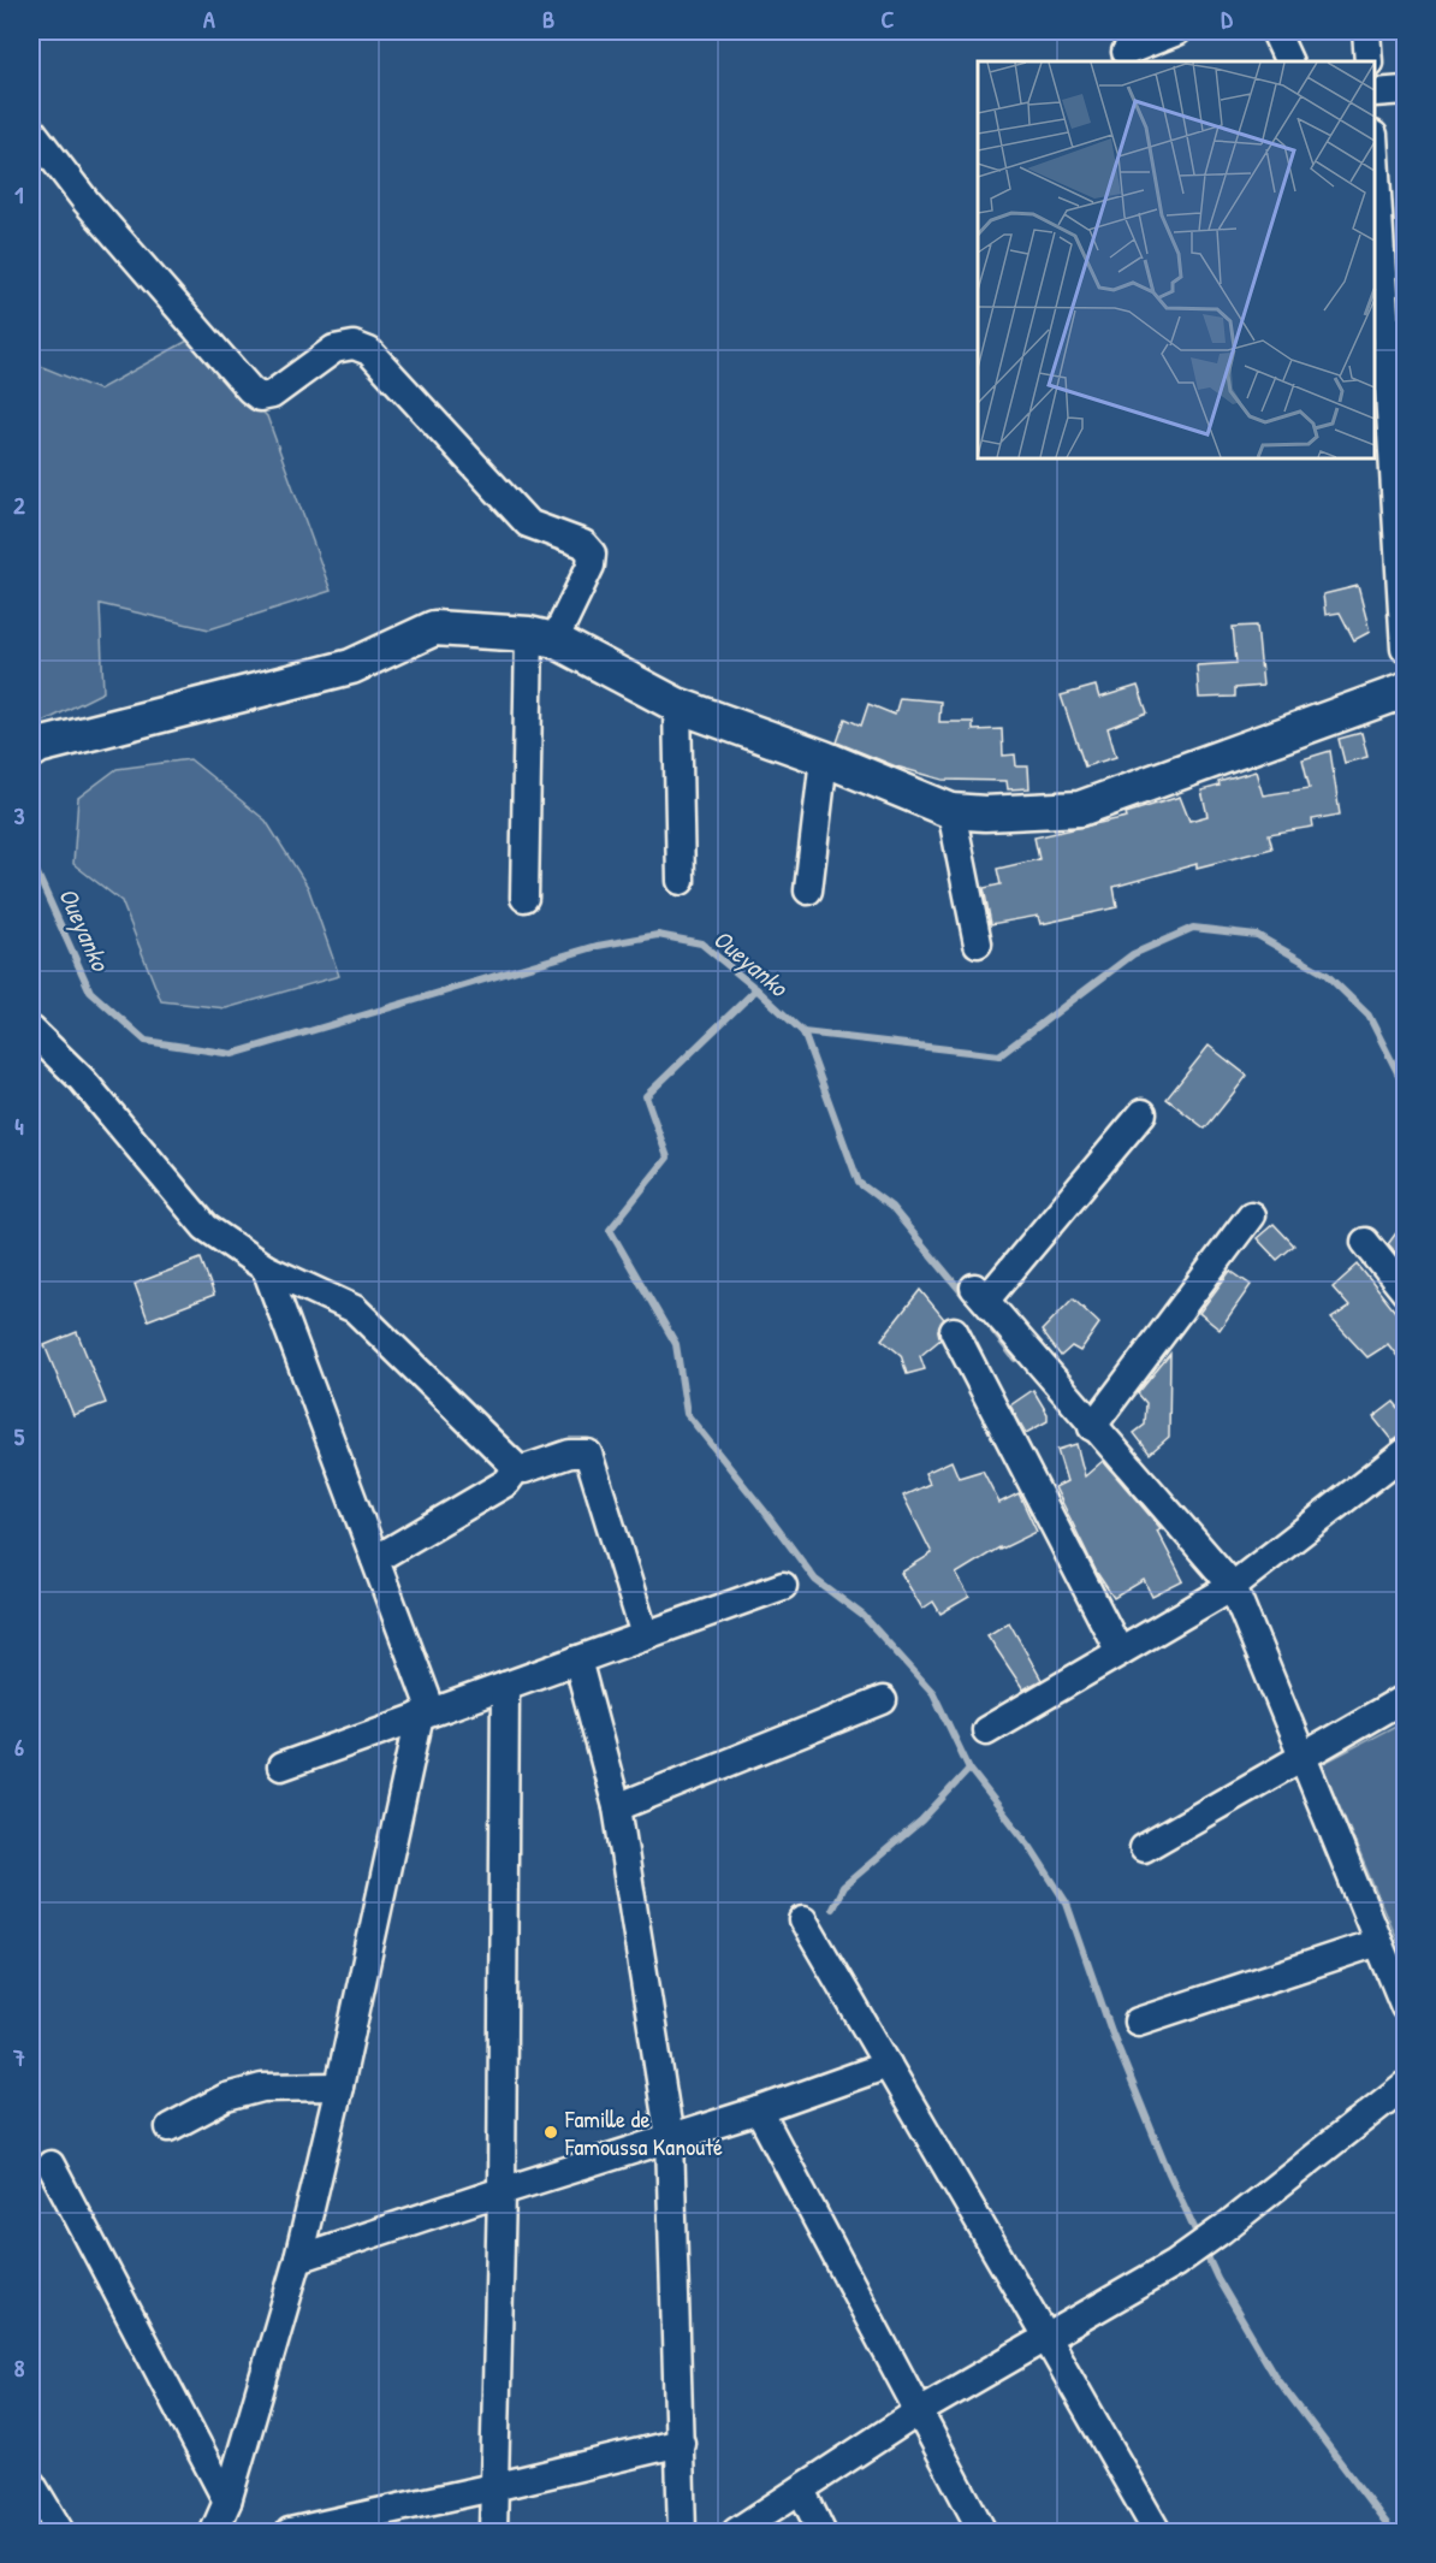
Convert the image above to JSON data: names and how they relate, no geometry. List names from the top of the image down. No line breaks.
{"water":["Oueyanko"],"places":["Famille de Famoussa Kanouté"],"grid":{"columns":["A","B","C","D"],"rows":["1","2","3","4","5","6","7","8"]}}
